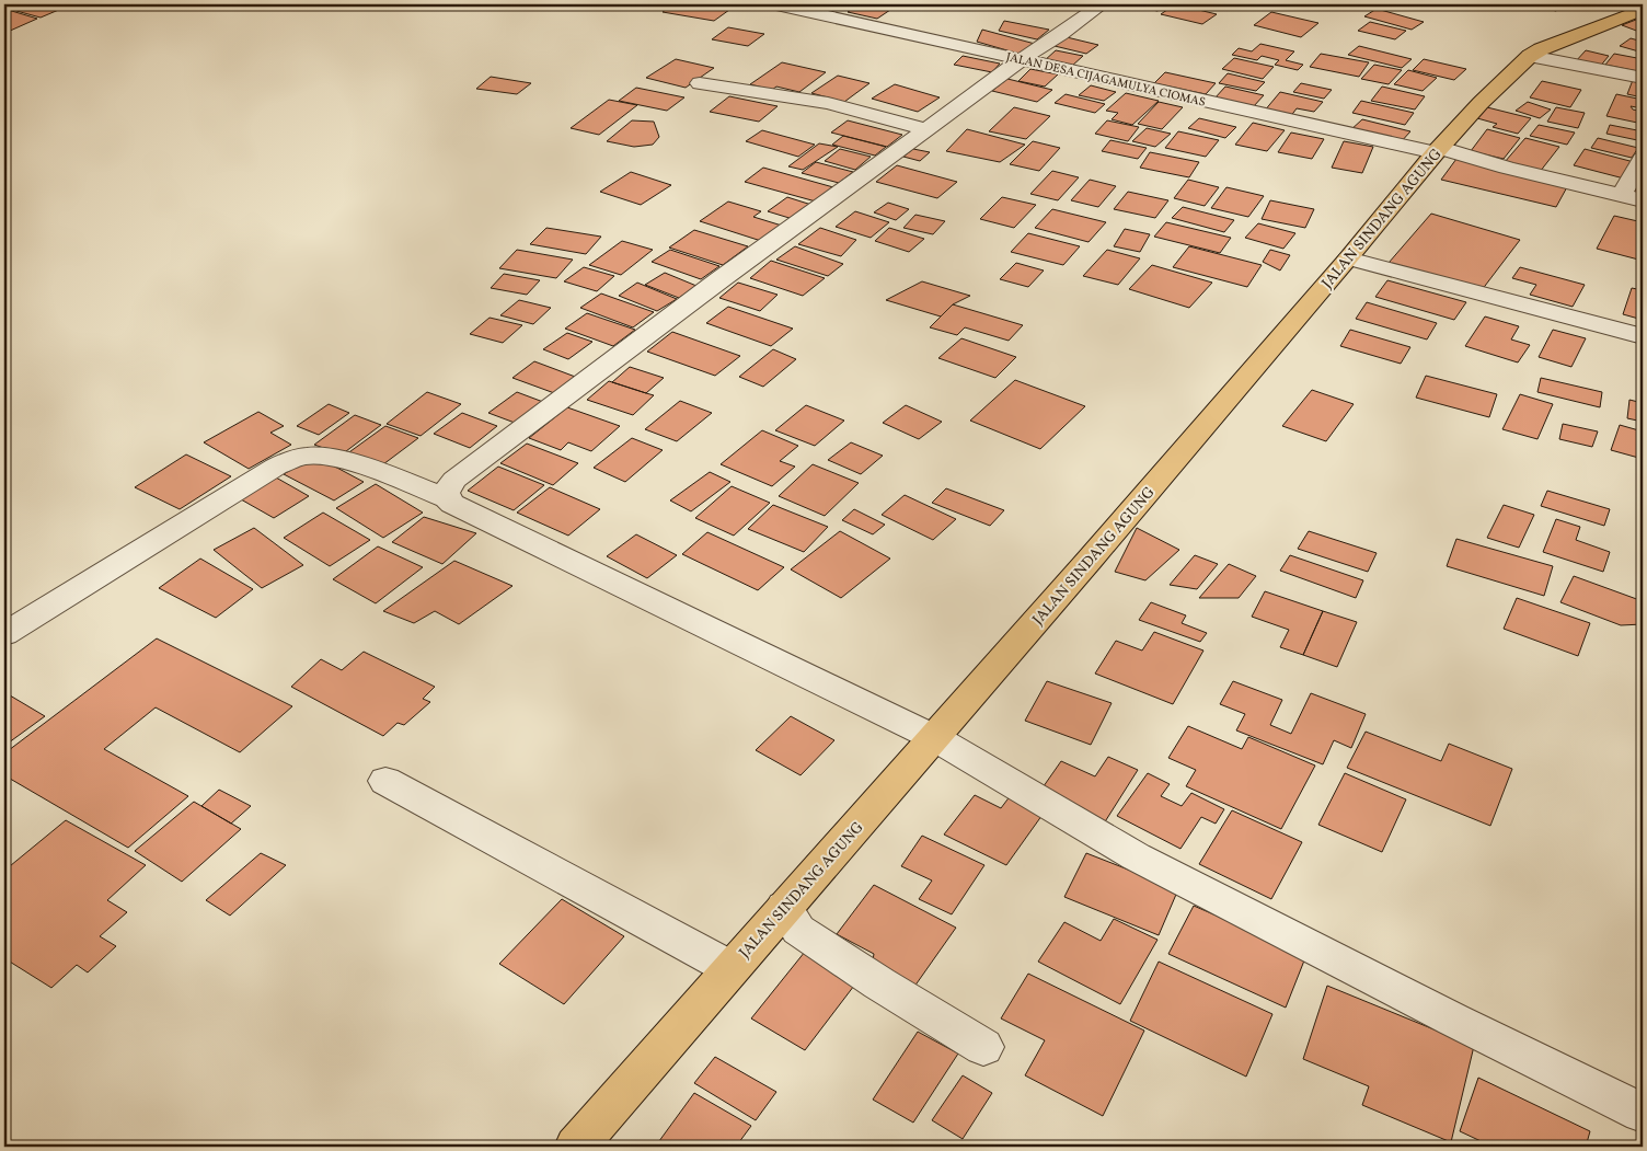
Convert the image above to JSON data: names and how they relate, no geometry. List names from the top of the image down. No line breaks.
{"streets":{"main road":["JALAN SINDANG AGUNG"],"street":["JALAN DESA CIJAGAMULYA CIOMAS"]},"crossings":[["JALAN DESA CIJAGAMULYA CIOMAS","JALAN SINDANG AGUNG"]]}
